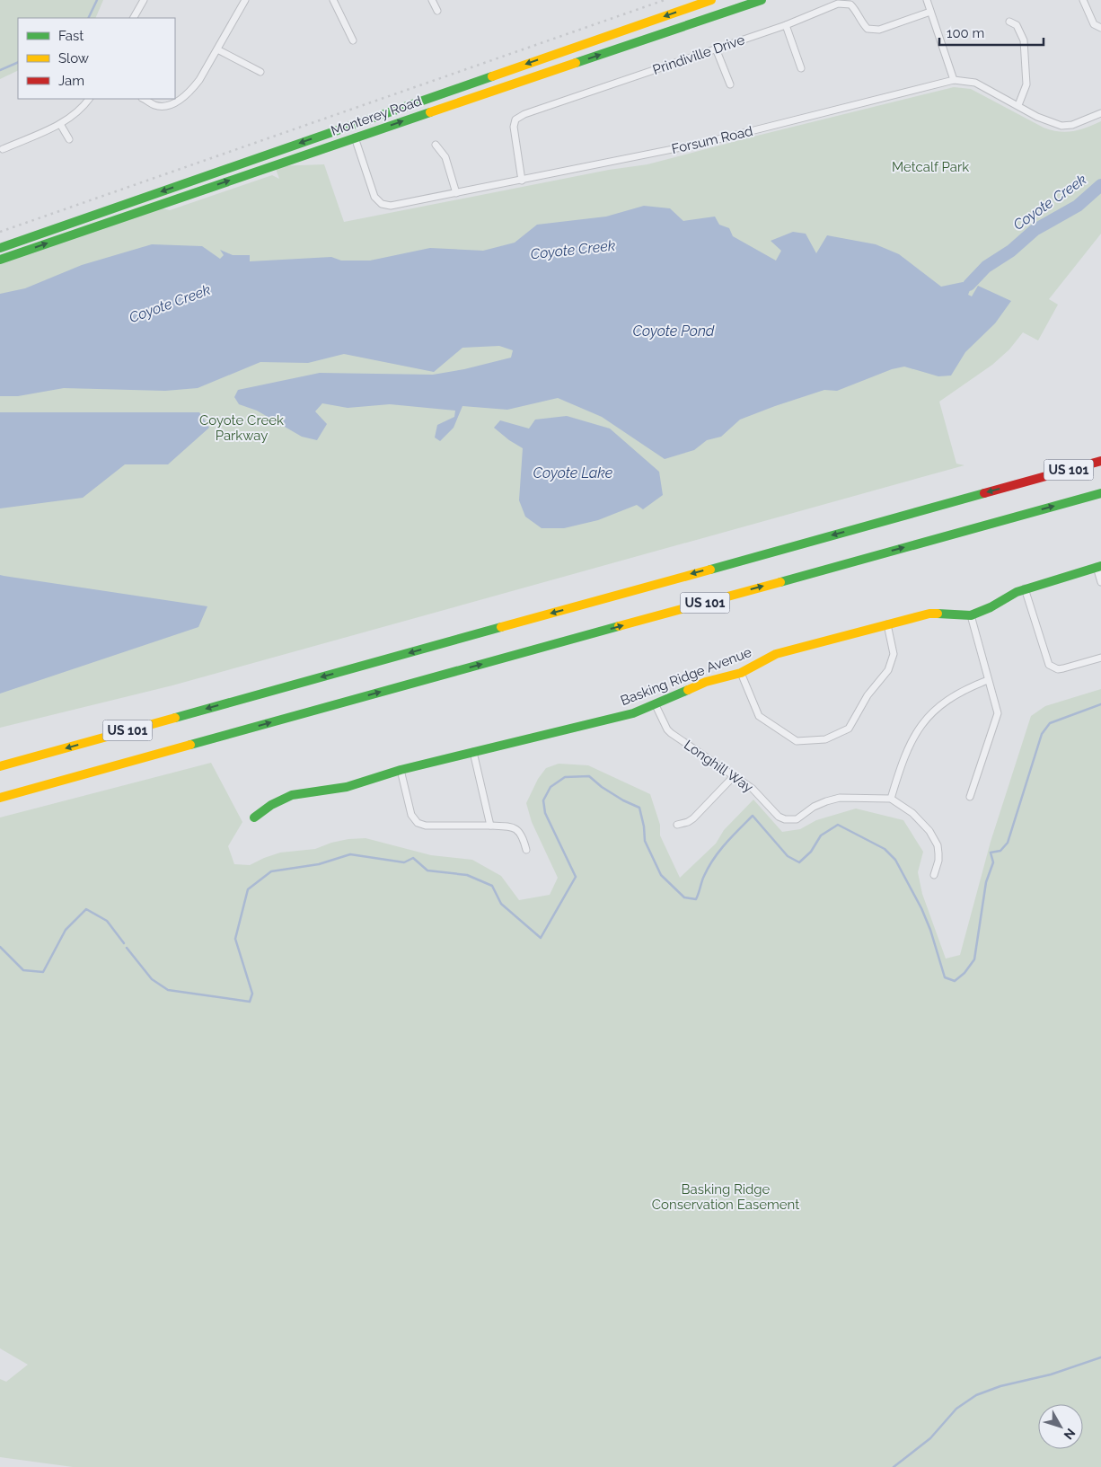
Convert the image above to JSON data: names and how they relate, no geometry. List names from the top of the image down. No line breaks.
{"streets":{"main road":["Monterey Road","US 101","Basking Ridge Avenue"],"street":["Prindiville Drive","Forsum Road","Longhill Way"]},"crossings":[["Prindiville Drive","Forsum Road"],["Monterey Road","Forsum Road"],["Basking Ridge Avenue","Longhill Way"]],"water":["Coyote Creek","Coyote Pond","Coyote Lake"],"parks":["Metcalf Park","Coyote Creek Parkway","Basking Ridge Conservation Easement"],"legend":["Fast","Slow","Jam"],"scale_bar":"100 m","north":"bottom right"}
